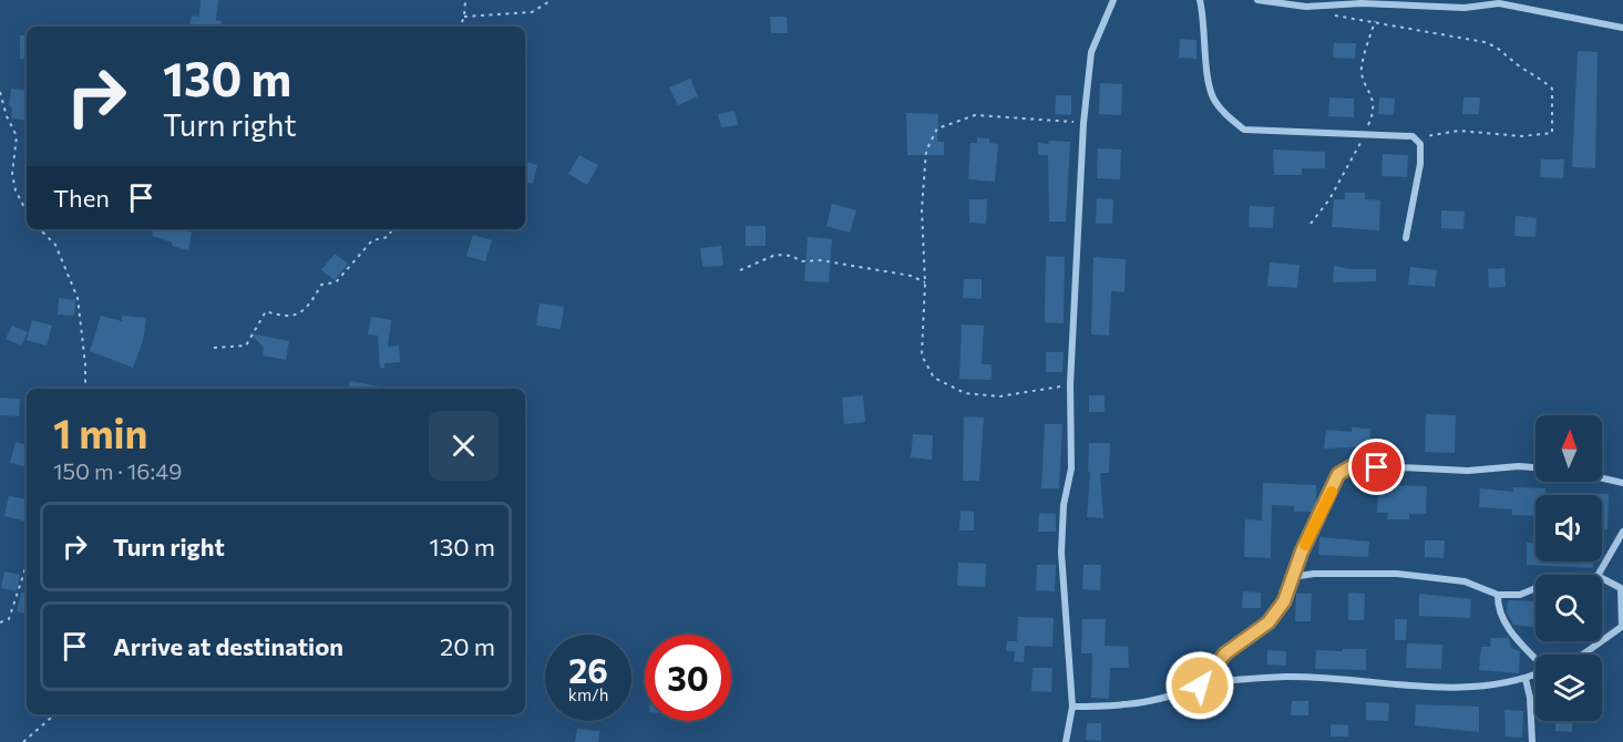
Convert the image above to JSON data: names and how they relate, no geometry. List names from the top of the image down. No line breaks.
{"north":"top","page":{"turn":["130 m","Turn right"],"then":"Then","heading":["1 min","150 m · 16:49"],"list":[{"name":"Turn right","value":"130 m"},{"name":"Arrive at destination","value":"20 m"}],"speed":"26 km/h","limit":"30"}}
